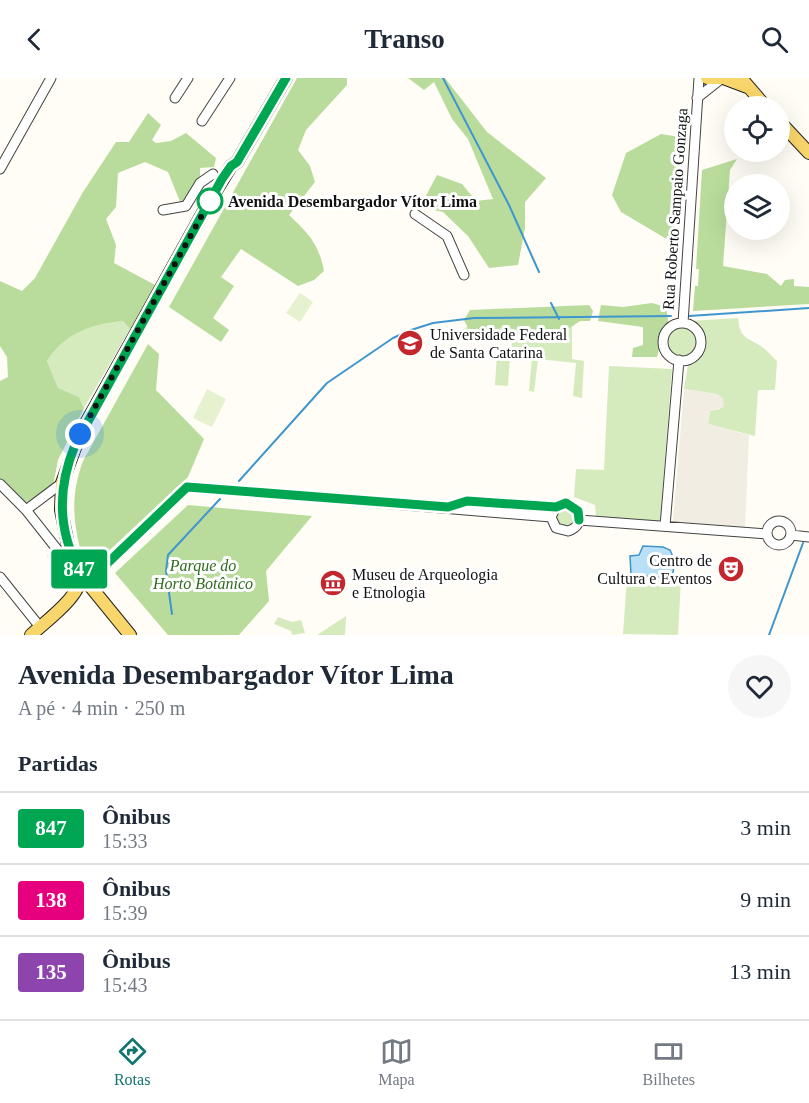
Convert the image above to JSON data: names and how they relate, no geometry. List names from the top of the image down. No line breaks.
{"streets":{"street":["Rua Roberto Sampaio Gonzaga"]},"parks":["Parque do Horto Botânico"],"places":{"other":["Avenida Desembargador Vítor Lima"],"school or university":["Universidade Federal de Santa Catarina"],"theatre":["Centro de Cultura e Eventos"],"museum":["Museu de Arqueologia e Etnologia"]},"lines":["bus line 847"],"page":{"header":"Transo","on_map":"847","heading":[["Avenida Desembargador Vítor Lima","A pé · 4 min · 250 m"],"Partidas"],"list":[{"mark":"847","name":"Ônibus","note":"15:33","value":"3 min"},{"mark":"138","name":"Ônibus","note":"15:39","value":"9 min"},{"mark":"135","name":"Ônibus","note":"15:43","value":"13 min"}],"tabs":["Rotas","Mapa","Bilhetes"]}}
